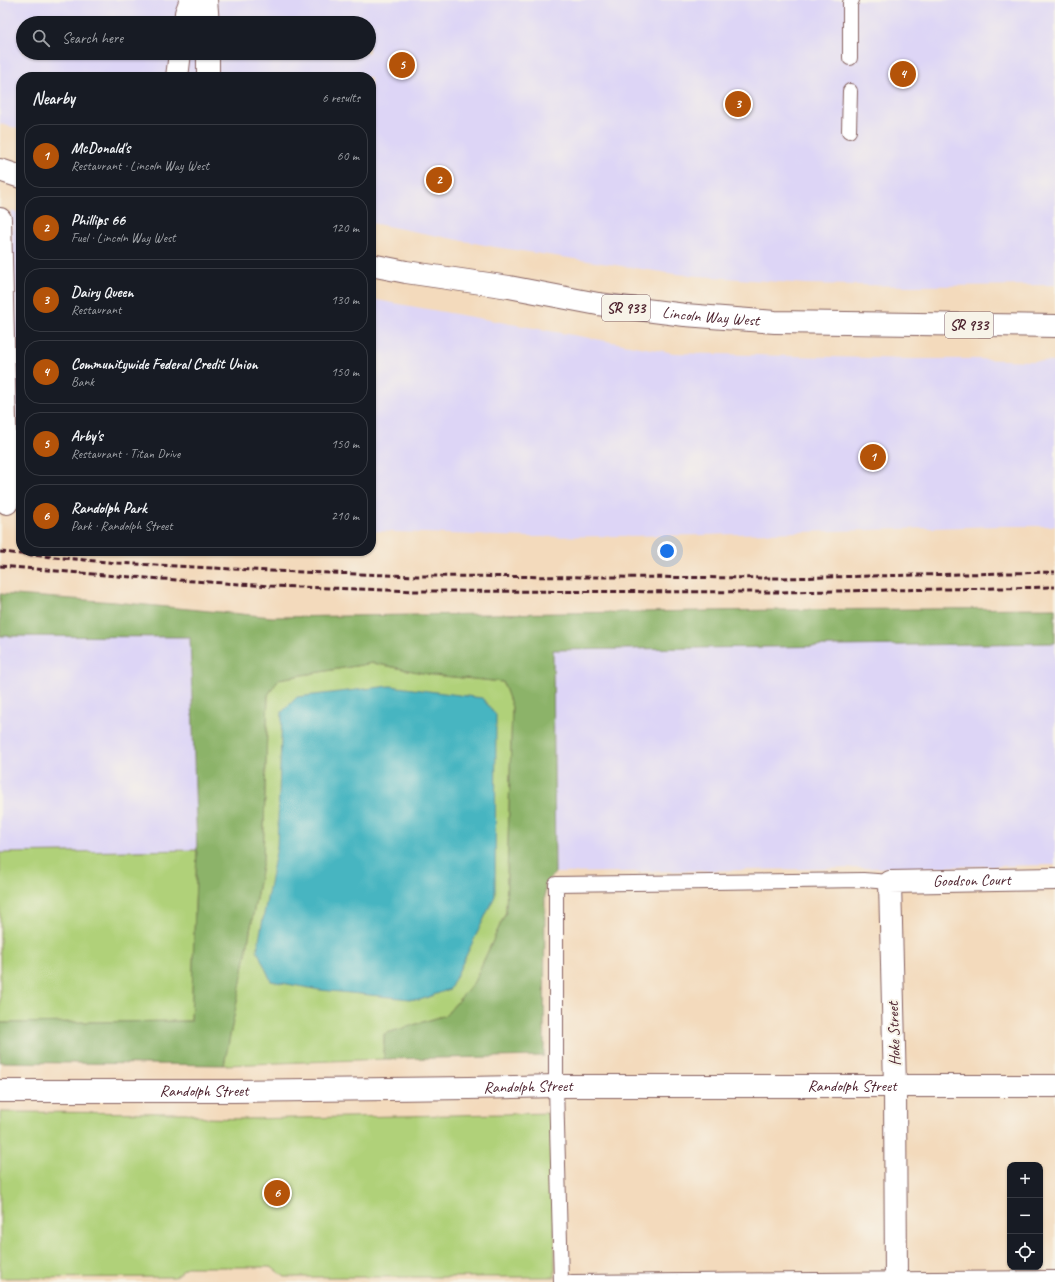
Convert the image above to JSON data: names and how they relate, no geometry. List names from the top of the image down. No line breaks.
{"streets":{"street":["SR 933","Lincoln Way West","Goodson Court","Hoke Street","Randolph Street"]},"crossings":[["Goodson Court","Hoke Street"],["Hoke Street","Randolph Street"]],"page":{"search":"Search here","pins":["5","4","3","2","1","6"],"heading":["Nearby","6 results"],"list":[{"mark":"1","name":"McDonald's","note":"Restaurant · Lincoln Way West","value":"60 m"},{"mark":"2","name":"Phillips 66","note":"Fuel · Lincoln Way West","value":"120 m"},{"mark":"3","name":"Dairy Queen","note":"Restaurant","value":"130 m"},{"mark":"4","name":"Communitywide Federal Credit Union","note":"Bank","value":"150 m"},{"mark":"5","name":"Arby's","note":"Restaurant · Titan Drive","value":"150 m"},{"mark":"6","name":"Randolph Park","note":"Park · Randolph Street","value":"210 m"}],"map_buttons":["+","−"]}}
